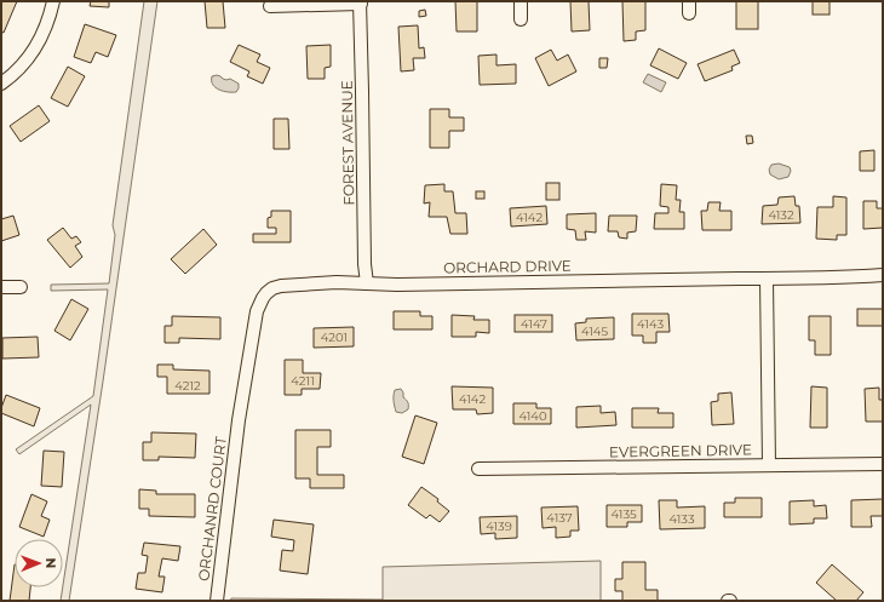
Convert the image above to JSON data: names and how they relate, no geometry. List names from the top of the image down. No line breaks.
{"streets":{"street":["FOREST AVENUE","ORCHARD DRIVE","EVERGREEN DRIVE","ORCHANRD COURT"]},"crossings":[["FOREST AVENUE","ORCHARD DRIVE"],["ORCHARD DRIVE","ORCHANRD COURT"]],"house_numbers":["4132","4142","4147","4143","4145","4201","4211","4212","4142","4140","4135","4137","4133","4139"],"north":"right"}
